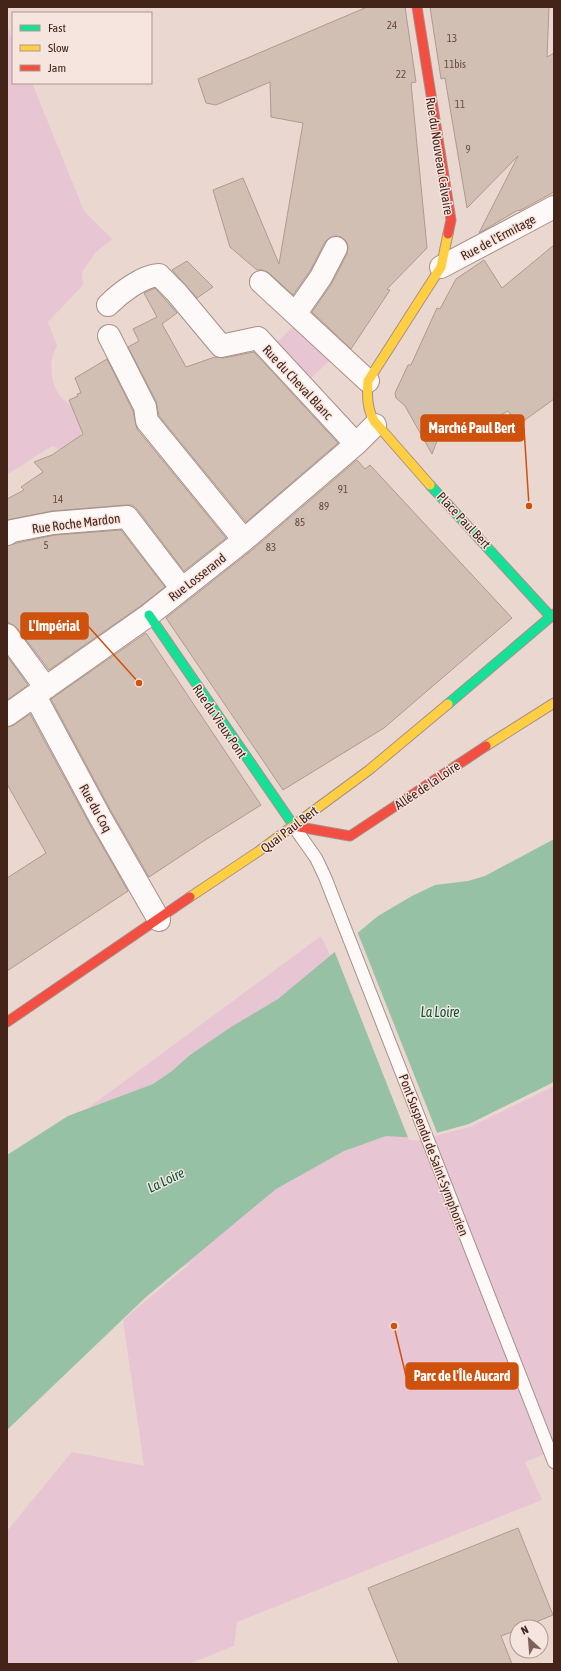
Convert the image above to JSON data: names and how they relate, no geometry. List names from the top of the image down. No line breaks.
{"streets":{"street":["Rue du Nouveau Calvaire","Rue de l'Ermitage","Rue du Cheval Blanc","Place Paul Bert","Rue Roche Mardon","Rue Losserand","Rue du Vieux Pont","Allée de la Loire","Rue du Coq","Quai Paul Bert"],"lane":["Pont Suspendu de Saint-Symphorien"]},"crossings":[["Rue du Nouveau Calvaire","Rue de l'Ermitage"],["Rue du Nouveau Calvaire","Place Paul Bert"],["Rue du Nouveau Calvaire","Rue Losserand"],["Rue du Cheval Blanc","Rue Losserand"],["Place Paul Bert","Rue Losserand"],["Place Paul Bert","Quai Paul Bert"],["Rue Roche Mardon","Rue Losserand"],["Rue Losserand","Rue du Vieux Pont"],["Rue Losserand","Rue du Coq"],["Rue du Vieux Pont","Allée de la Loire"],["Rue du Vieux Pont","Quai Paul Bert"],["Rue du Vieux Pont","Pont Suspendu de Saint-Symphorien"],["Allée de la Loire","Quai Paul Bert"],["Allée de la Loire","Pont Suspendu de Saint-Symphorien"],["Rue du Coq","Quai Paul Bert"],["Quai Paul Bert","Pont Suspendu de Saint-Symphorien"]],"water":["La Loire"],"places":["Marché Paul Bert","L'Impérial","Parc de l'Île Aucard"],"house_numbers":["24","13","11bis","22","11","9","91","14","89","85","5","83"],"legend":["Fast","Slow","Jam"],"north":"top left"}
